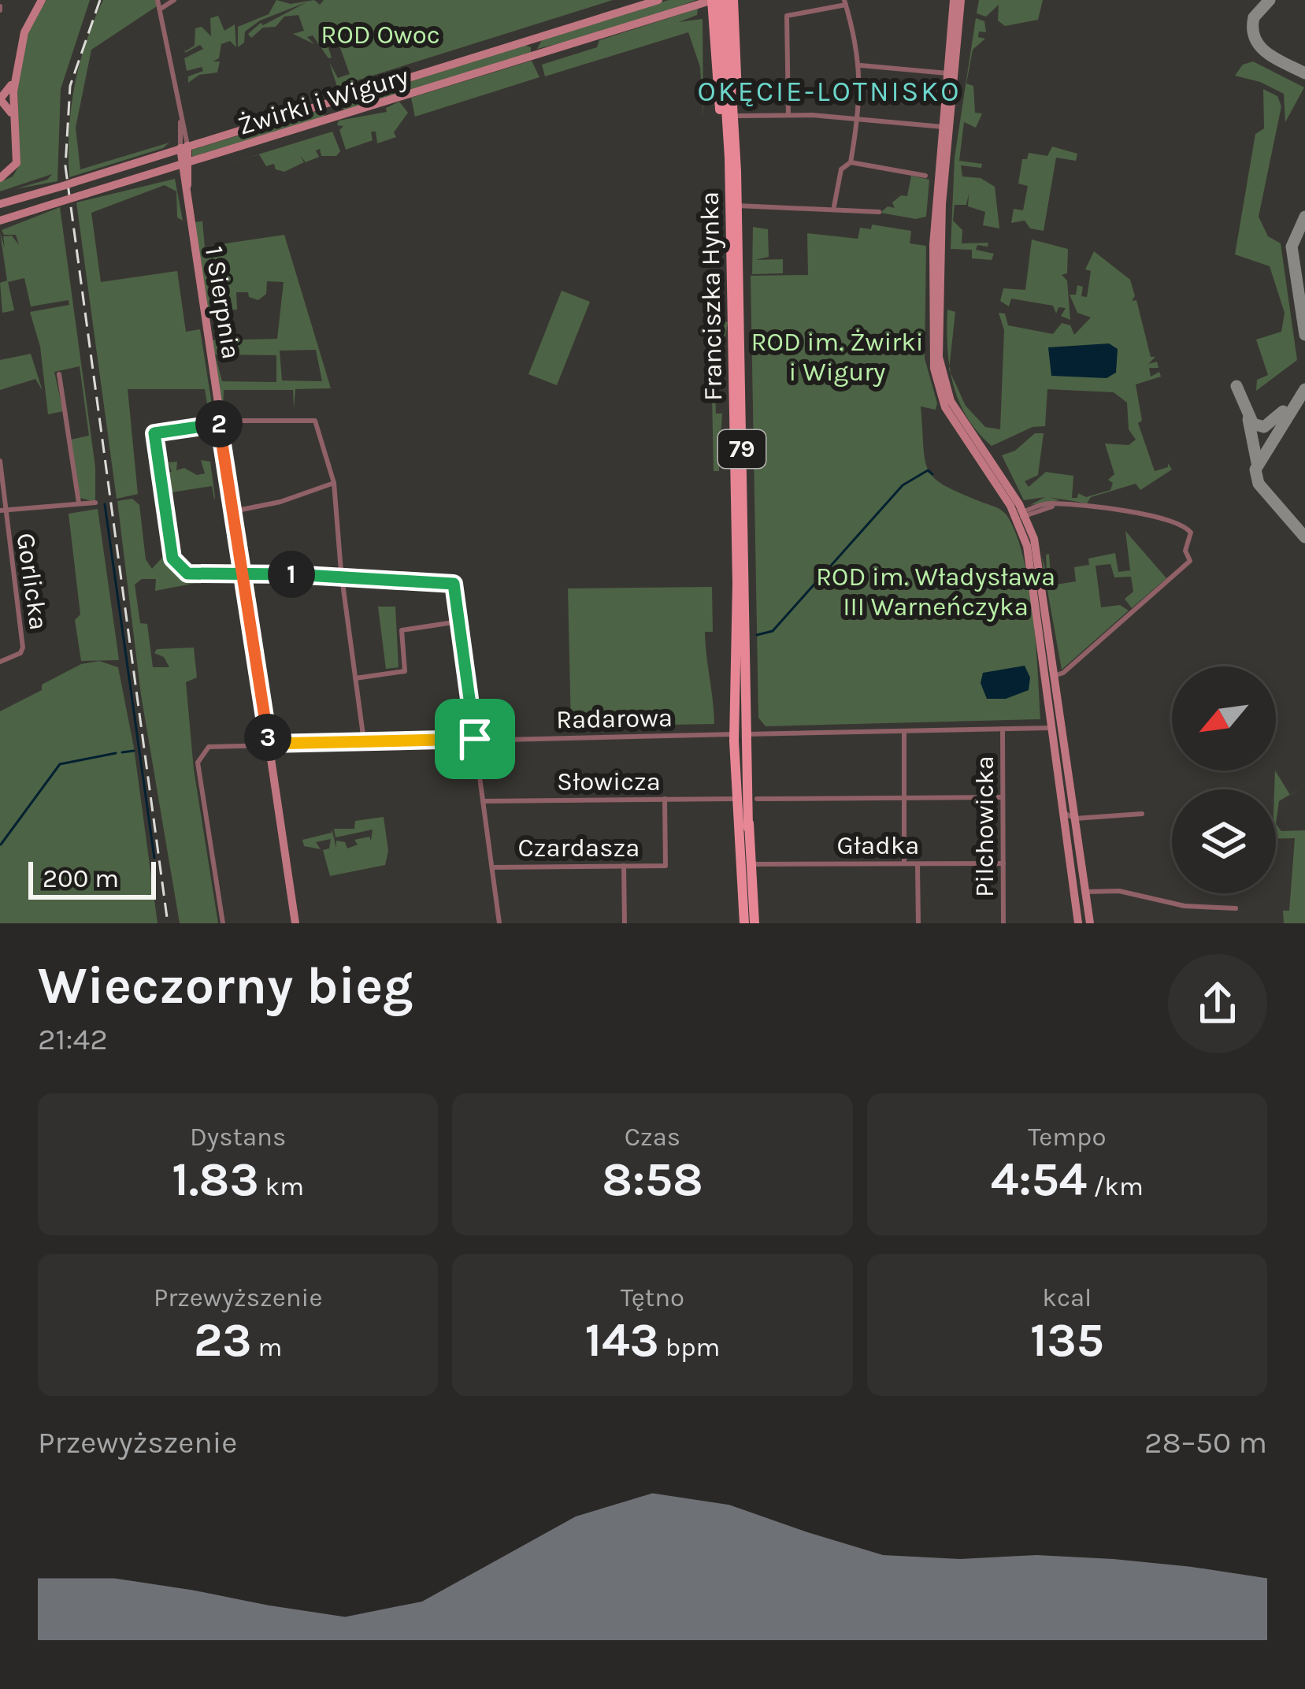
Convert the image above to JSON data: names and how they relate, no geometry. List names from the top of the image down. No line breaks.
{"streets":{"main road":["Franciszka Hynka","79"],"street":["Żwirki i Wigury","1 Sierpnia","Gorlicka","Radarowa","Słowicza","Pilchowicka","Gładka","Czardasza"]},"crossings":[["Żwirki i Wigury","Franciszka Hynka"],["Żwirki i Wigury","1 Sierpnia"],["Żwirki i Wigury","79"],["Franciszka Hynka","79"],["Franciszka Hynka","Radarowa"],["Franciszka Hynka","Gładka"],["1 Sierpnia","Radarowa"],["79","Gładka"],["Słowicza","Czardasza"],["Pilchowicka","Gładka"]],"districts":["OKĘCIE-LOTNISKO"],"parks":["ROD Owoc","ROD im. Żwirki i Wigury","ROD im. Władysława III Warneńczyka"],"scale_bar":"200 m","north":"bottom left","page":{"pins":["2","1","3"],"scale":"200 m","heading":["Wieczorny bieg","21:42"],"stats":[["Dystans","1.83 km"],["Czas","8:58"],["Tempo","4:54 /km"],["Przewyższenie","23 m"],["Tętno","143 bpm"],["kcal","135"]],"chart":["Przewyższenie","28–50 m"]}}
